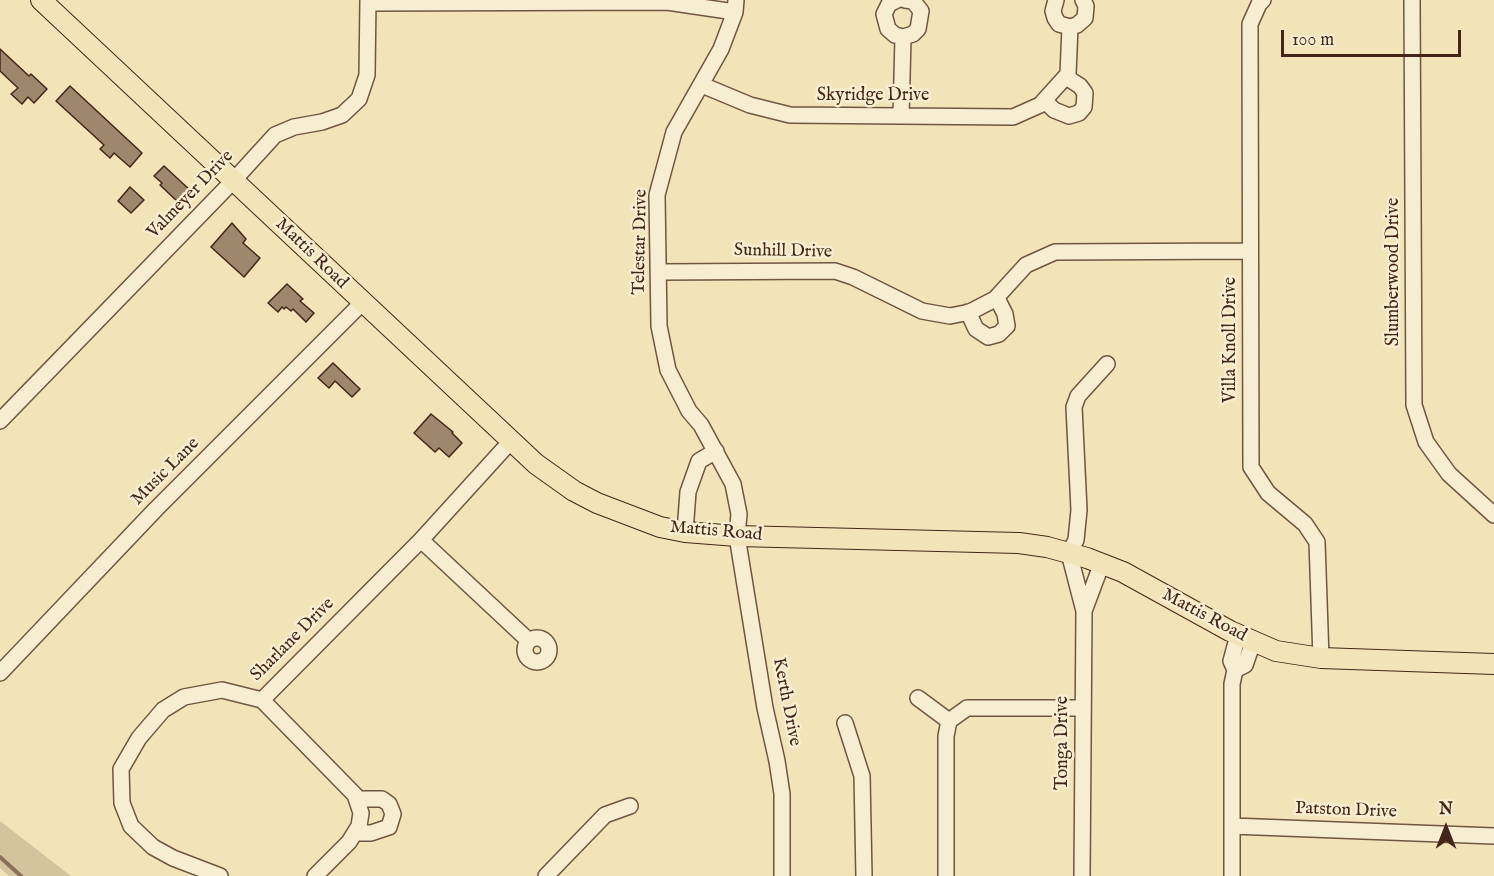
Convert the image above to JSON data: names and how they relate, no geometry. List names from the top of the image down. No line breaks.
{"streets":{"main road":["Mattis Road"],"street":["Skyridge Drive","Valmeyer Drive","Telestar Drive","Sunhill Drive","Slumberwood Drive","Villa Knoll Drive","Music Lane","Sharlane Drive","Kerth Drive","Tonga Drive","Patston Drive"]},"crossings":[["Skyridge Drive","Telestar Drive"],["Valmeyer Drive","Mattis Road"],["Telestar Drive","Sunhill Drive"],["Telestar Drive","Mattis Road"],["Telestar Drive","Kerth Drive"],["Sunhill Drive","Villa Knoll Drive"],["Mattis Road","Villa Knoll Drive"],["Mattis Road","Music Lane"],["Mattis Road","Sharlane Drive"],["Mattis Road","Kerth Drive"],["Mattis Road","Tonga Drive"]],"scale_bar":"100 m","north":"top"}
